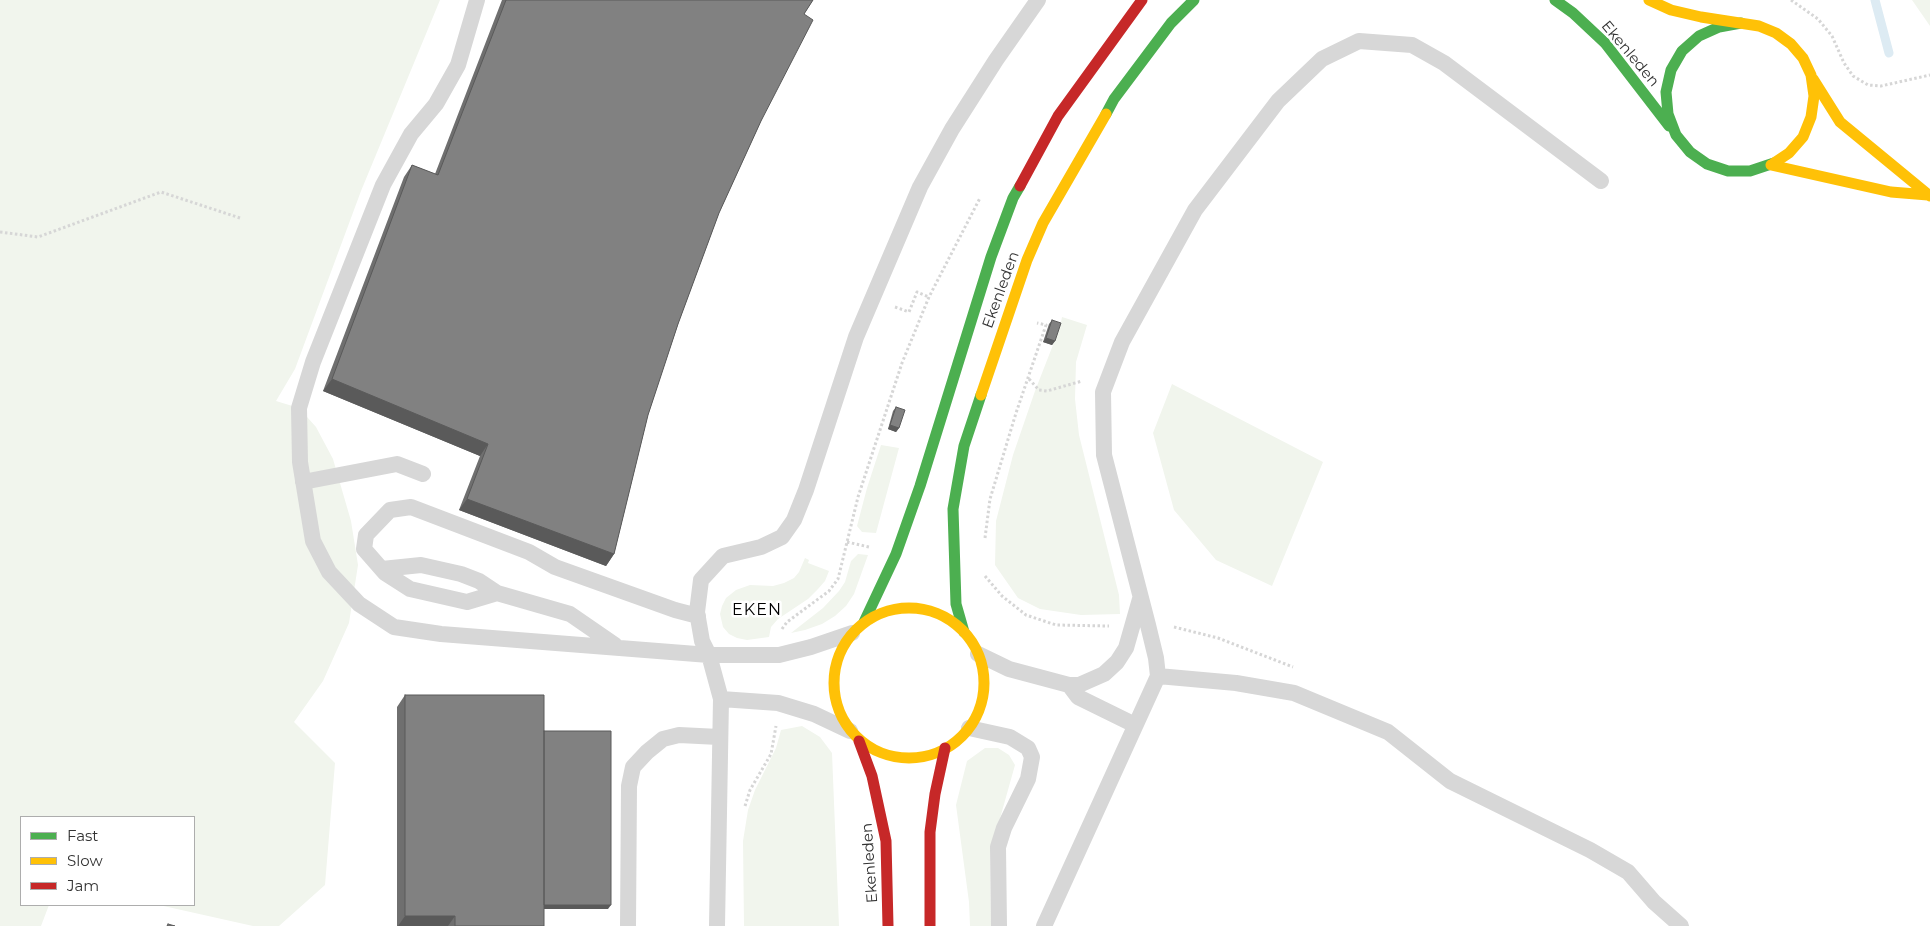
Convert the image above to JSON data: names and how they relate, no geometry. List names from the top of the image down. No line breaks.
{"streets":{"street":["Ekenleden"]},"districts":["EKEN"],"legend":["Fast","Slow","Jam"]}
